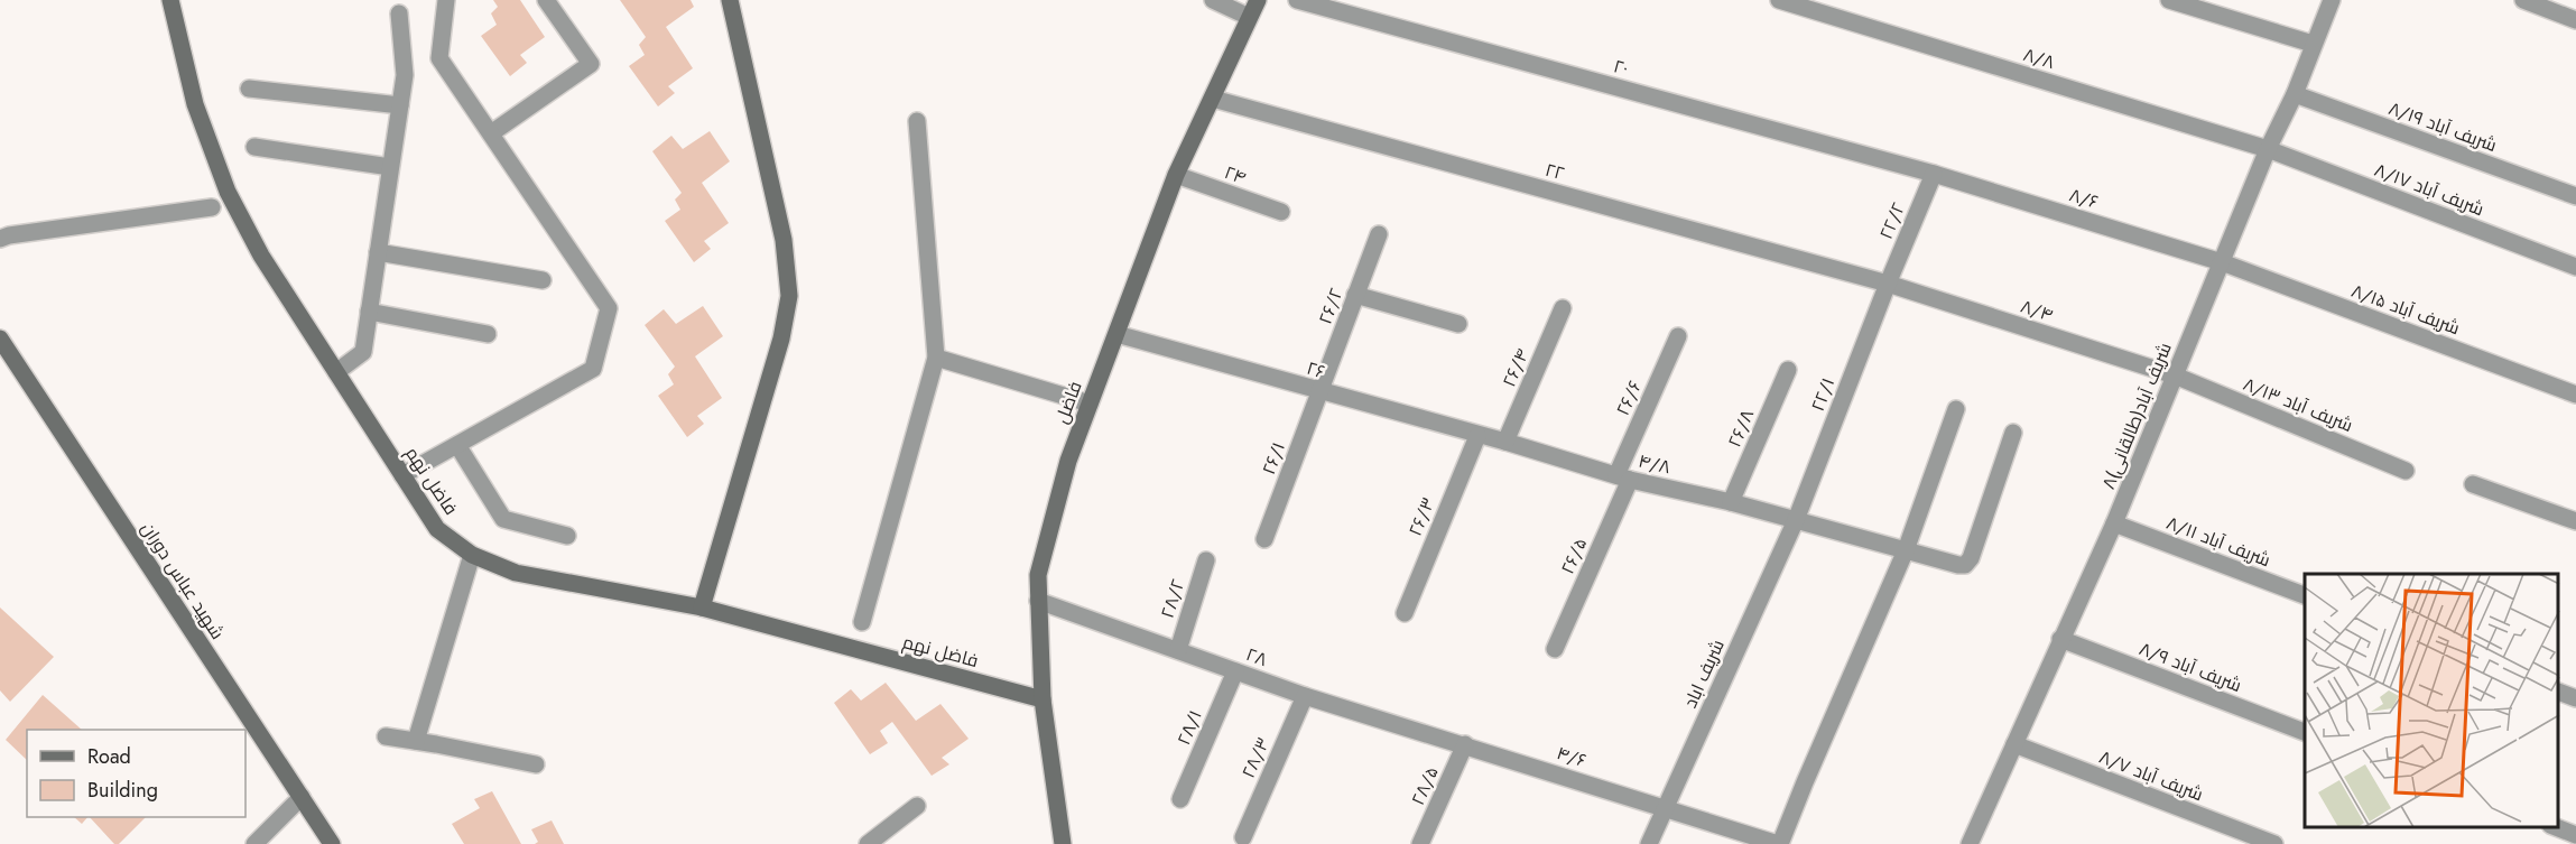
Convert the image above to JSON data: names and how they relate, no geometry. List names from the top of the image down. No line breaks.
{"streets":{"street":["۸/۸","۲۰","شریف آباد ۸/۱۹","۲۲","۲۴","شریف آباد ۸/۱۷","۸/۶","۲۲/۲","۲۶/۲","شریف آباد ۸/۱۵","۸/۴","۲۶/۴","۲۶","۲۲/۱","۲۶/۶","فاضل","شریف آباد ۸/۱۳","۸شریف آباد(طالقانی)","۲۶/۸","۲۶/۱","۴/۸","فاضل نهم","۲۶/۳","شریف آباد ۸/۱۱","۲۶/۵","شهید عباس دوران","۲۸/۲","۲۸","شریف آباد ۸/۹","شریف اباد","۲۸/۱","۴/۶","۲۸/۳","شریف آباد ۸/۷","۲۸/۵"]},"crossings":[["۸/۸","شریف آباد ۸/۱۷"],["۸/۸","۸شریف آباد(طالقانی)"],["۲۰","۸/۶"],["۲۰","۲۲/۲"],["شریف آباد ۸/۱۹","۸شریف آباد(طالقانی)"],["۲۲","۲۲/۲"],["۲۲","۸/۴"],["۲۲","۲۲/۱"],["۲۲","فاضل"],["۲۴","فاضل"],["شریف آباد ۸/۱۷","۸شریف آباد(طالقانی)"],["۸/۶","۲۲/۲"],["۸/۶","شریف آباد ۸/۱۵"],["۸/۶","۸شریف آباد(طالقانی)"],["۲۲/۲","۸/۴"],["۲۲/۲","۲۲/۱"],["۲۶/۲","۲۶"],["۲۶/۲","۲۶/۱"],["شریف آباد ۸/۱۵","۸شریف آباد(طالقانی)"],["۸/۴","۲۲/۱"],["۸/۴","شریف آباد ۸/۱۳"],["۸/۴","۸شریف آباد(طالقانی)"],["۲۶/۴","۲۶"],["۲۶/۴","۴/۸"],["۲۶","فاضل"],["۲۶","۲۶/۱"],["۲۶","۴/۸"],["۲۶","۲۶/۳"],["۲۲/۱","۴/۸"],["۲۲/۱","شریف اباد"],["۲۶/۶","۴/۸"],["۲۶/۶","۲۶/۵"],["فاضل","فاضل نهم"],["فاضل","۲۸"],["شریف آباد ۸/۱۳","۸شریف آباد(طالقانی)"],["۸شریف آباد(طالقانی)","شریف آباد ۸/۱۱"],["۸شریف آباد(طالقانی)","شریف آباد ۸/۹"],["۸شریف آباد(طالقانی)","شریف آباد ۸/۷"],["۲۶/۸","۴/۸"],["۴/۸","۲۶/۵"],["۴/۸","شریف اباد"],["۲۸/۲","۲۸"],["۲۸","۲۸/۱"],["۲۸","۴/۶"],["۲۸","۲۸/۳"],["۲۸","۲۸/۵"],["شریف اباد","۴/۶"],["۴/۶","۲۸/۵"]],"legend":["Road","Building"]}
